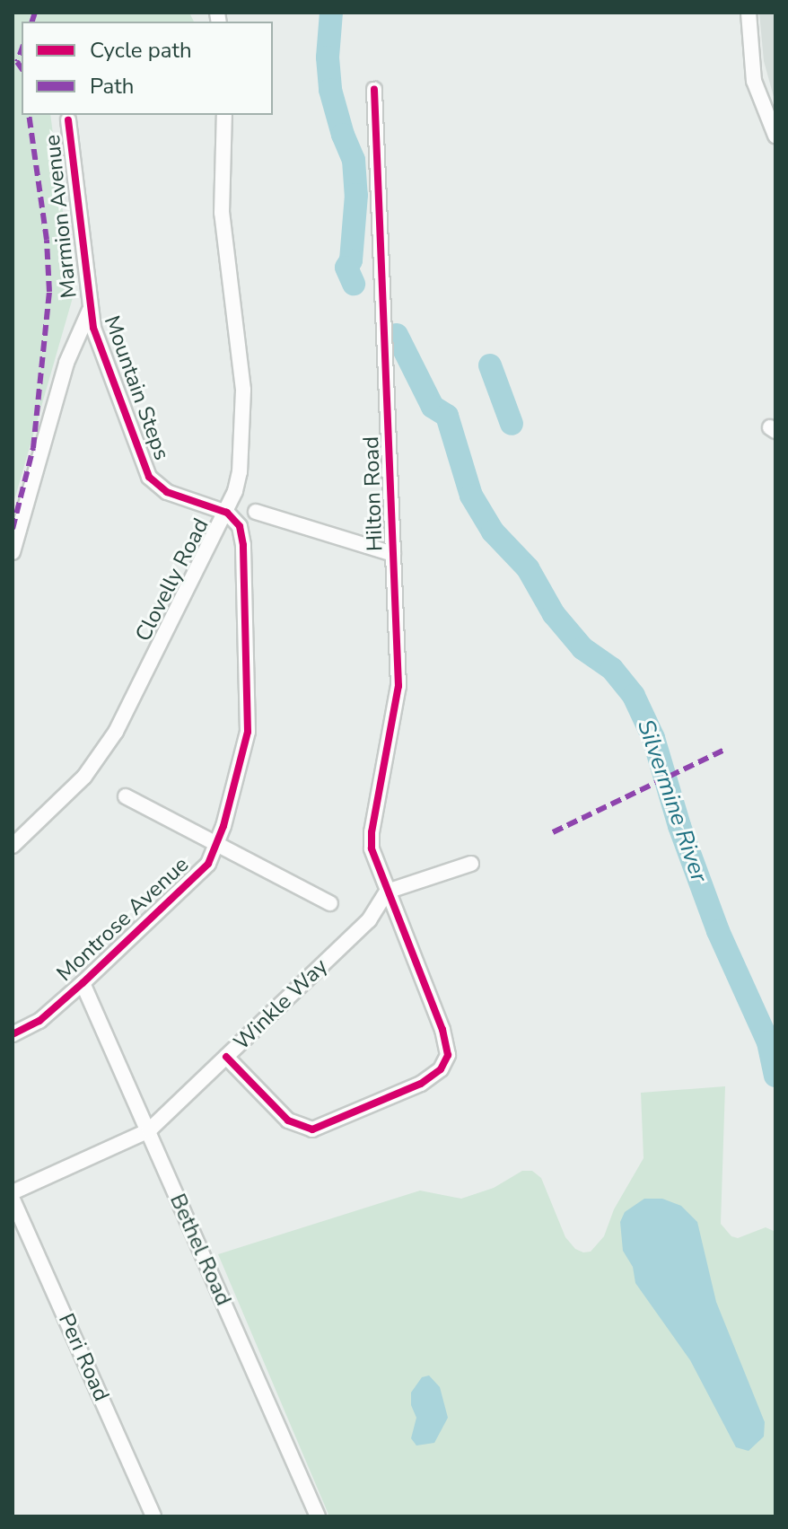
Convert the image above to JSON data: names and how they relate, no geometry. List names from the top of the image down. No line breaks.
{"streets":{"street":["Marmion Avenue","Mountain Steps","Hilton Road","Clovelly Road","Montrose Avenue","Winkle Way","Bethel Road","Peri Road"]},"crossings":[["Marmion Avenue","Mountain Steps"],["Mountain Steps","Clovelly Road"],["Mountain Steps","Montrose Avenue"],["Hilton Road","Winkle Way"],["Clovelly Road","Montrose Avenue"],["Montrose Avenue","Bethel Road"],["Winkle Way","Bethel Road"]],"water":["Silvermine River"],"legend":["Cycle path","Path"]}
